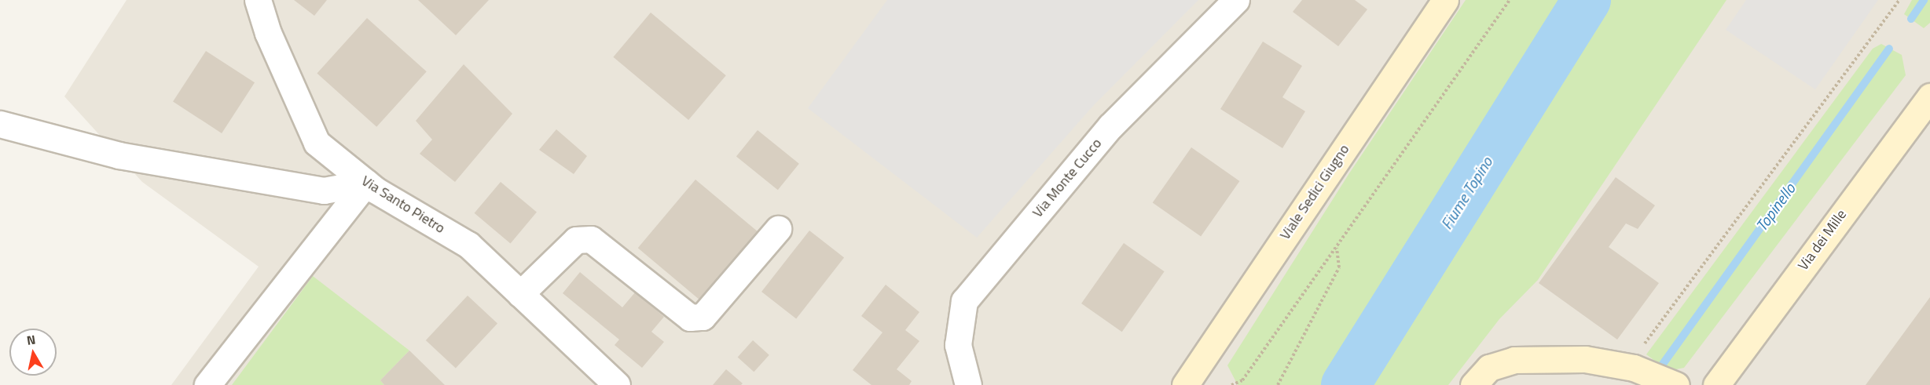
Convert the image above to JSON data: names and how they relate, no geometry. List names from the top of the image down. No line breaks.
{"streets":{"street":["Via Monte Cucco","Viale Sedici Giugno","Via Santo Pietro","Via dei Mille"]},"water":["Fiume Topino","Topinello"],"north":"top"}
